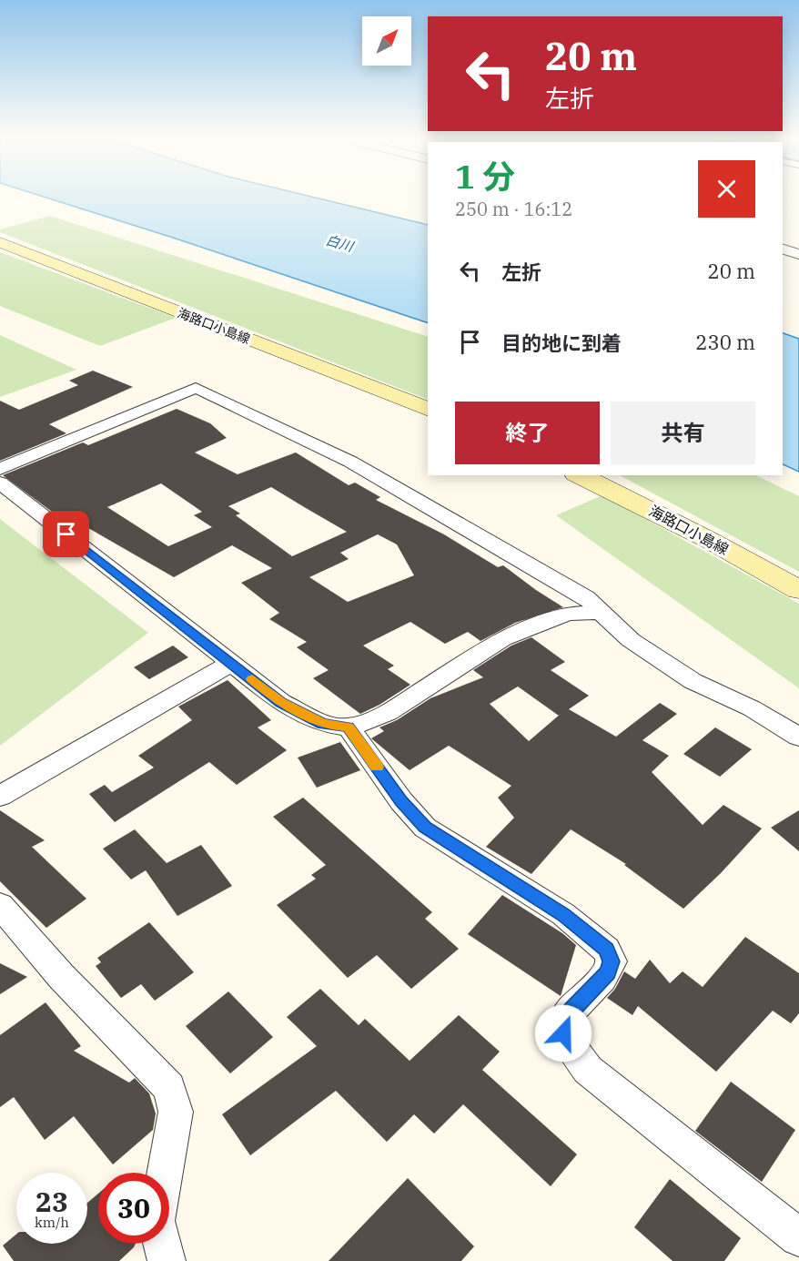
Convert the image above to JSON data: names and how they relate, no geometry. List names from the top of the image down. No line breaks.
{"streets":{"main road":["海路口小島線"]},"water":["白川"],"north":"top right","page":{"turn":["20 m","左折"],"heading":["1 分","250 m · 16:12"],"list":[{"name":"左折","value":"20 m"},{"name":"目的地に到着","value":"230 m"}],"buttons":["終了","共有"],"speed":"23 km/h","limit":"30"}}
